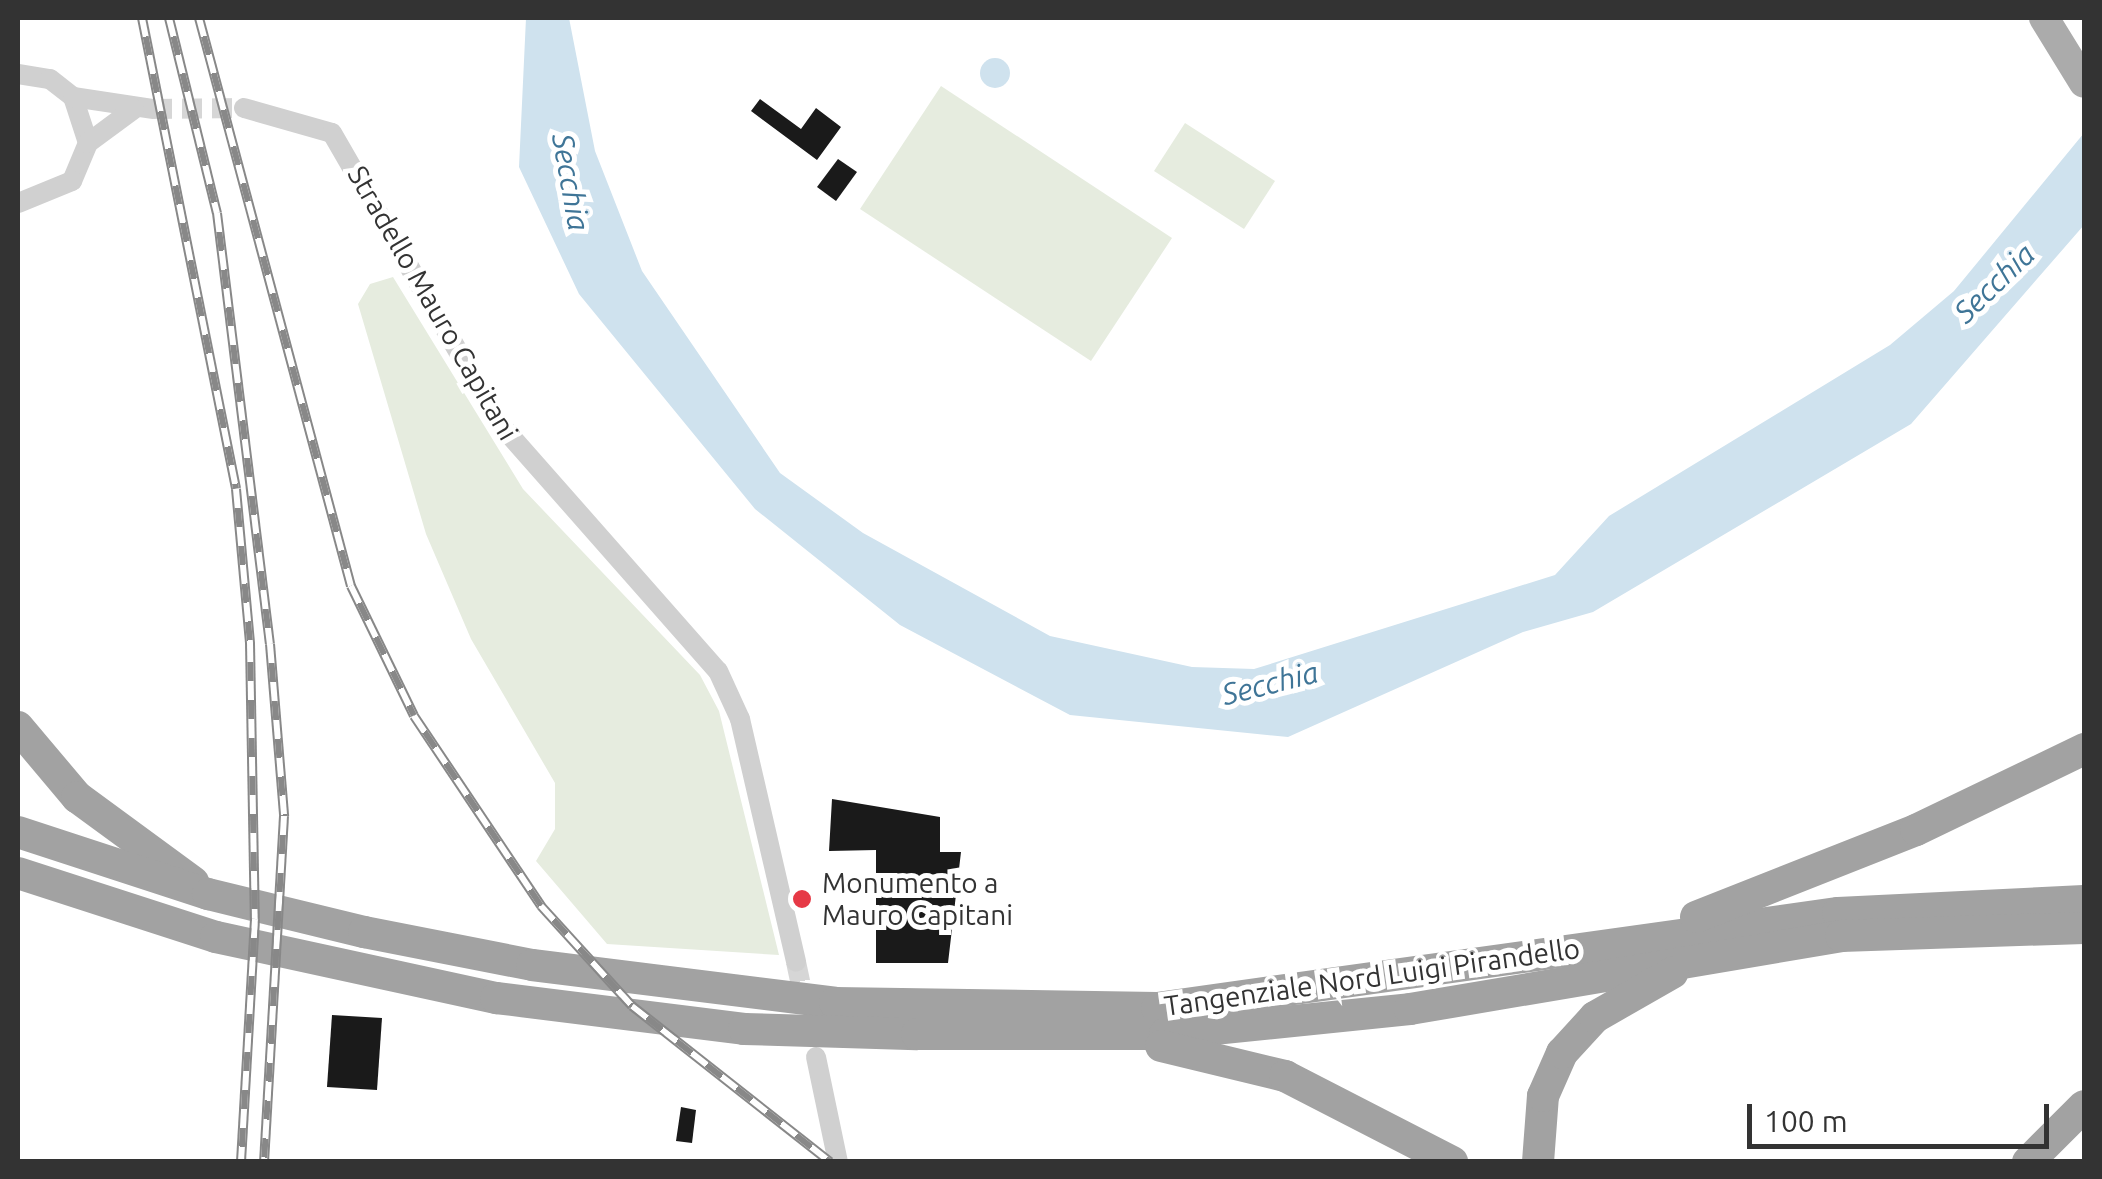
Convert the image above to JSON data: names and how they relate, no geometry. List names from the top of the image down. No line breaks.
{"streets":{"highway":["Tangenziale Nord Luigi Pirandello"],"street":["Stradello Mauro Capitani"]},"water":["Secchia"],"places":["Monumento a Mauro Capitani"],"scale_bar":"100 m"}
